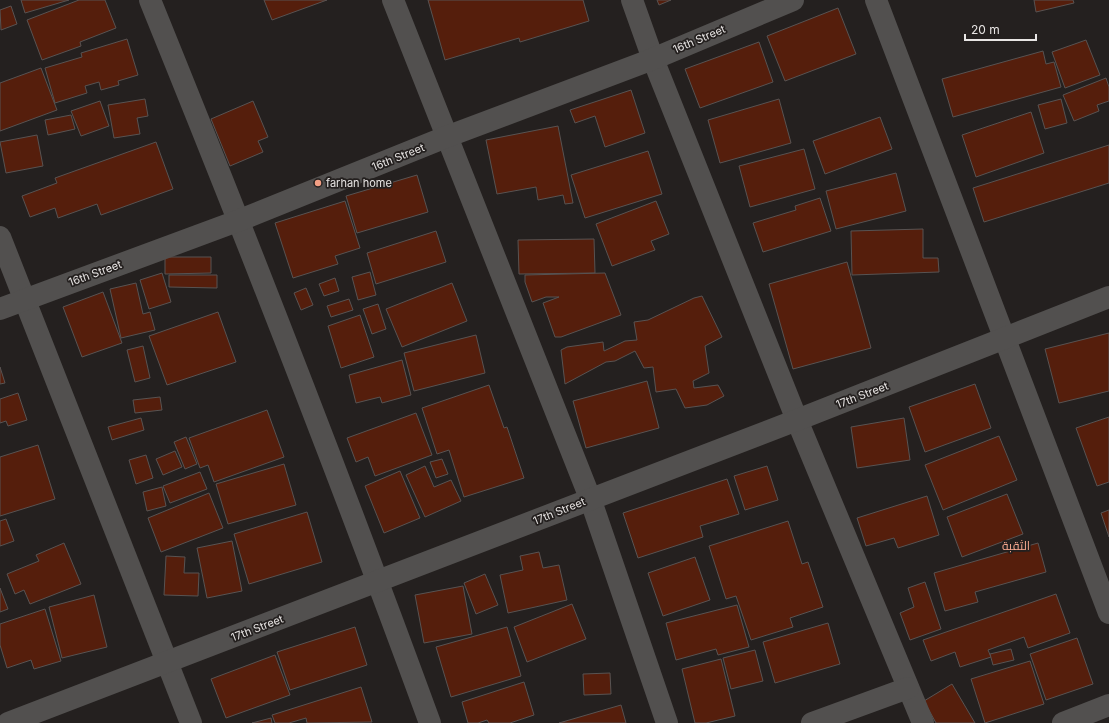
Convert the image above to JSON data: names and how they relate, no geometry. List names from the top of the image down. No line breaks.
{"streets":{"street":["16th Street","17th Street"]},"districts":["الثقبة"],"places":["farhan home"],"scale_bar":"20 m"}
